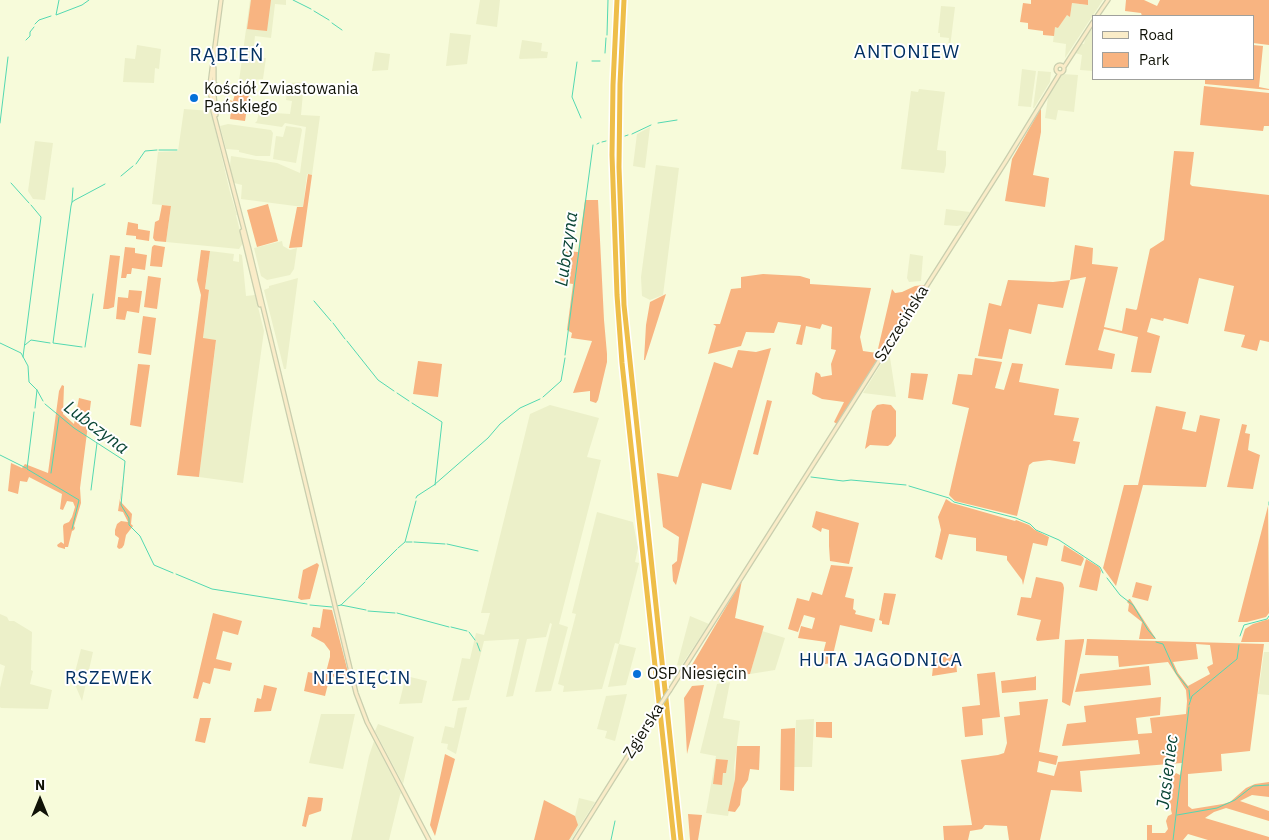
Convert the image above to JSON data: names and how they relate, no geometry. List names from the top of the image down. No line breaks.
{"streets":{"main road":["Szczecińska","Zgierska"]},"crossings":[["Szczecińska","Zgierska"]],"districts":["ANTONIEW","RĄBIEŃ","HUTA JAGODNICA","RSZEWEK","NIESIĘCIN"],"water":["Lubczyna","Jasieniec"],"places":["Kościół Zwiastowania Pańskiego","OSP Niesięcin"],"legend":["Road","Park"],"north":"top"}
